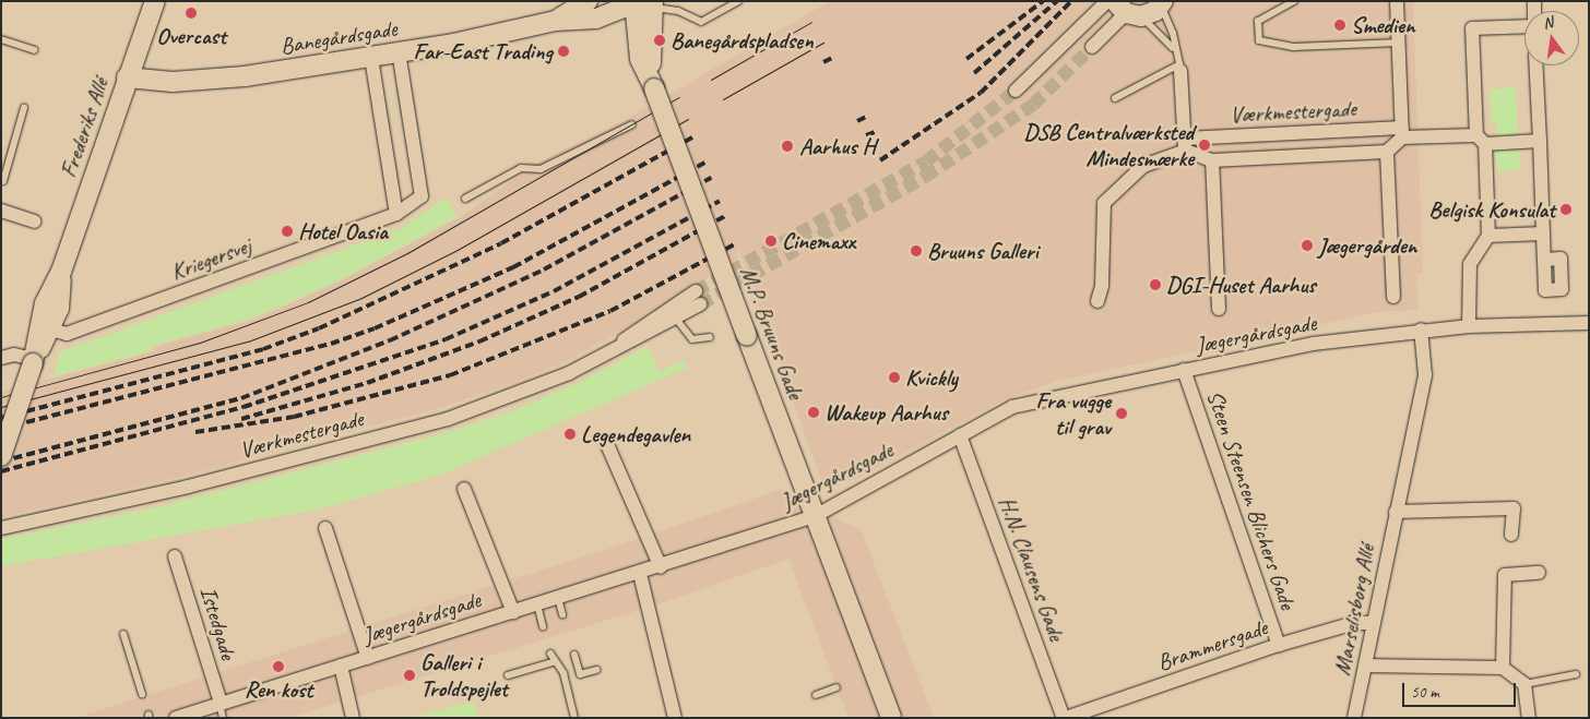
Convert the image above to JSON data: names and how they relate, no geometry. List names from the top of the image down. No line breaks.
{"streets":{"street":["Banegårdsgade","Værkmestergade","Frederiks Allé","Kriegersvej","M.P. Bruuns Gade","Jægergårdsgade","Steen Steensen Blichers Gade","H.N. Clausens Gade","Marselisborg Allé","Istedgade","Brammersgade"]},"crossings":[["Banegårdsgade","Frederiks Allé"],["Banegårdsgade","Kriegersvej"],["Banegårdsgade","M.P. Bruuns Gade"],["Frederiks Allé","Kriegersvej"],["M.P. Bruuns Gade","Jægergårdsgade"],["Jægergårdsgade","Steen Steensen Blichers Gade"],["Jægergårdsgade","H.N. Clausens Gade"],["Jægergårdsgade","Marselisborg Allé"],["Jægergårdsgade","Istedgade"],["Steen Steensen Blichers Gade","Brammersgade"],["H.N. Clausens Gade","Brammersgade"],["Marselisborg Allé","Brammersgade"]],"places":["Overcast","Smedien","Banegårdspladsen","Far-East Trading","DSB Centralværksted Mindesmærke","Aarhus H","Belgisk Konsulat","Hotel Oasia","Cinemaxx","Jægergården","Bruuns Galleri","DGI-Huset Aarhus","Kvickly","Wakeup Aarhus","Fra vugge til grav","Legendegavlen","Ren kost","Galleri i Troldspejlet"],"scale_bar":"50 m","north":"top"}
